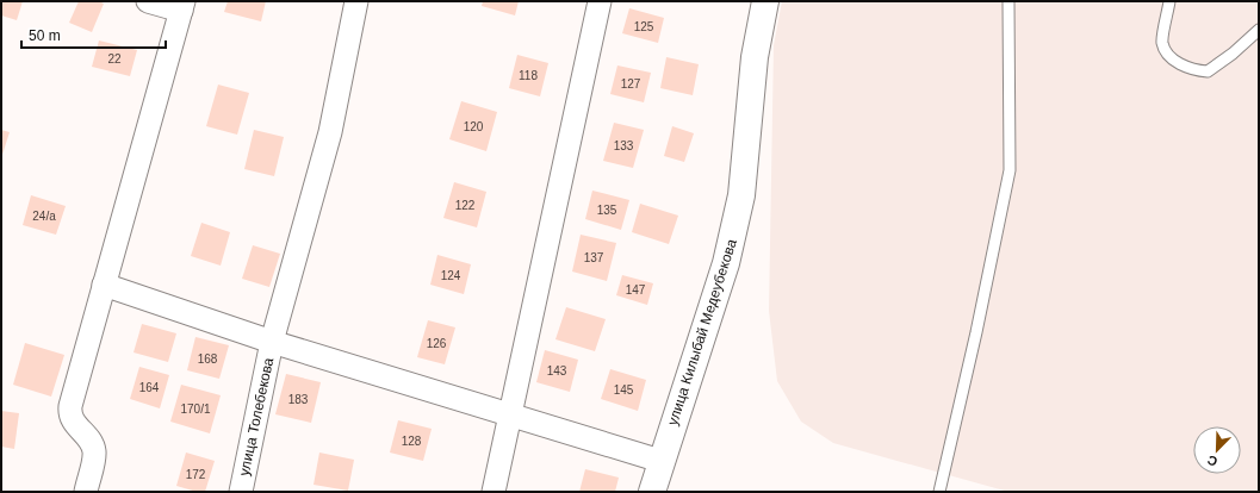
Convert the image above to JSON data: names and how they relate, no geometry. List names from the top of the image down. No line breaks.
{"streets":{"main road":["улица Килыбай Медеубекова"],"street":["улица Толебекова"]},"house_numbers":["125","22","118","127","120","133","122","135","24/а","137","124","147","126","168","143","164","145","183","170/1","128","172"],"scale_bar":"50 m","north":"bottom left"}
